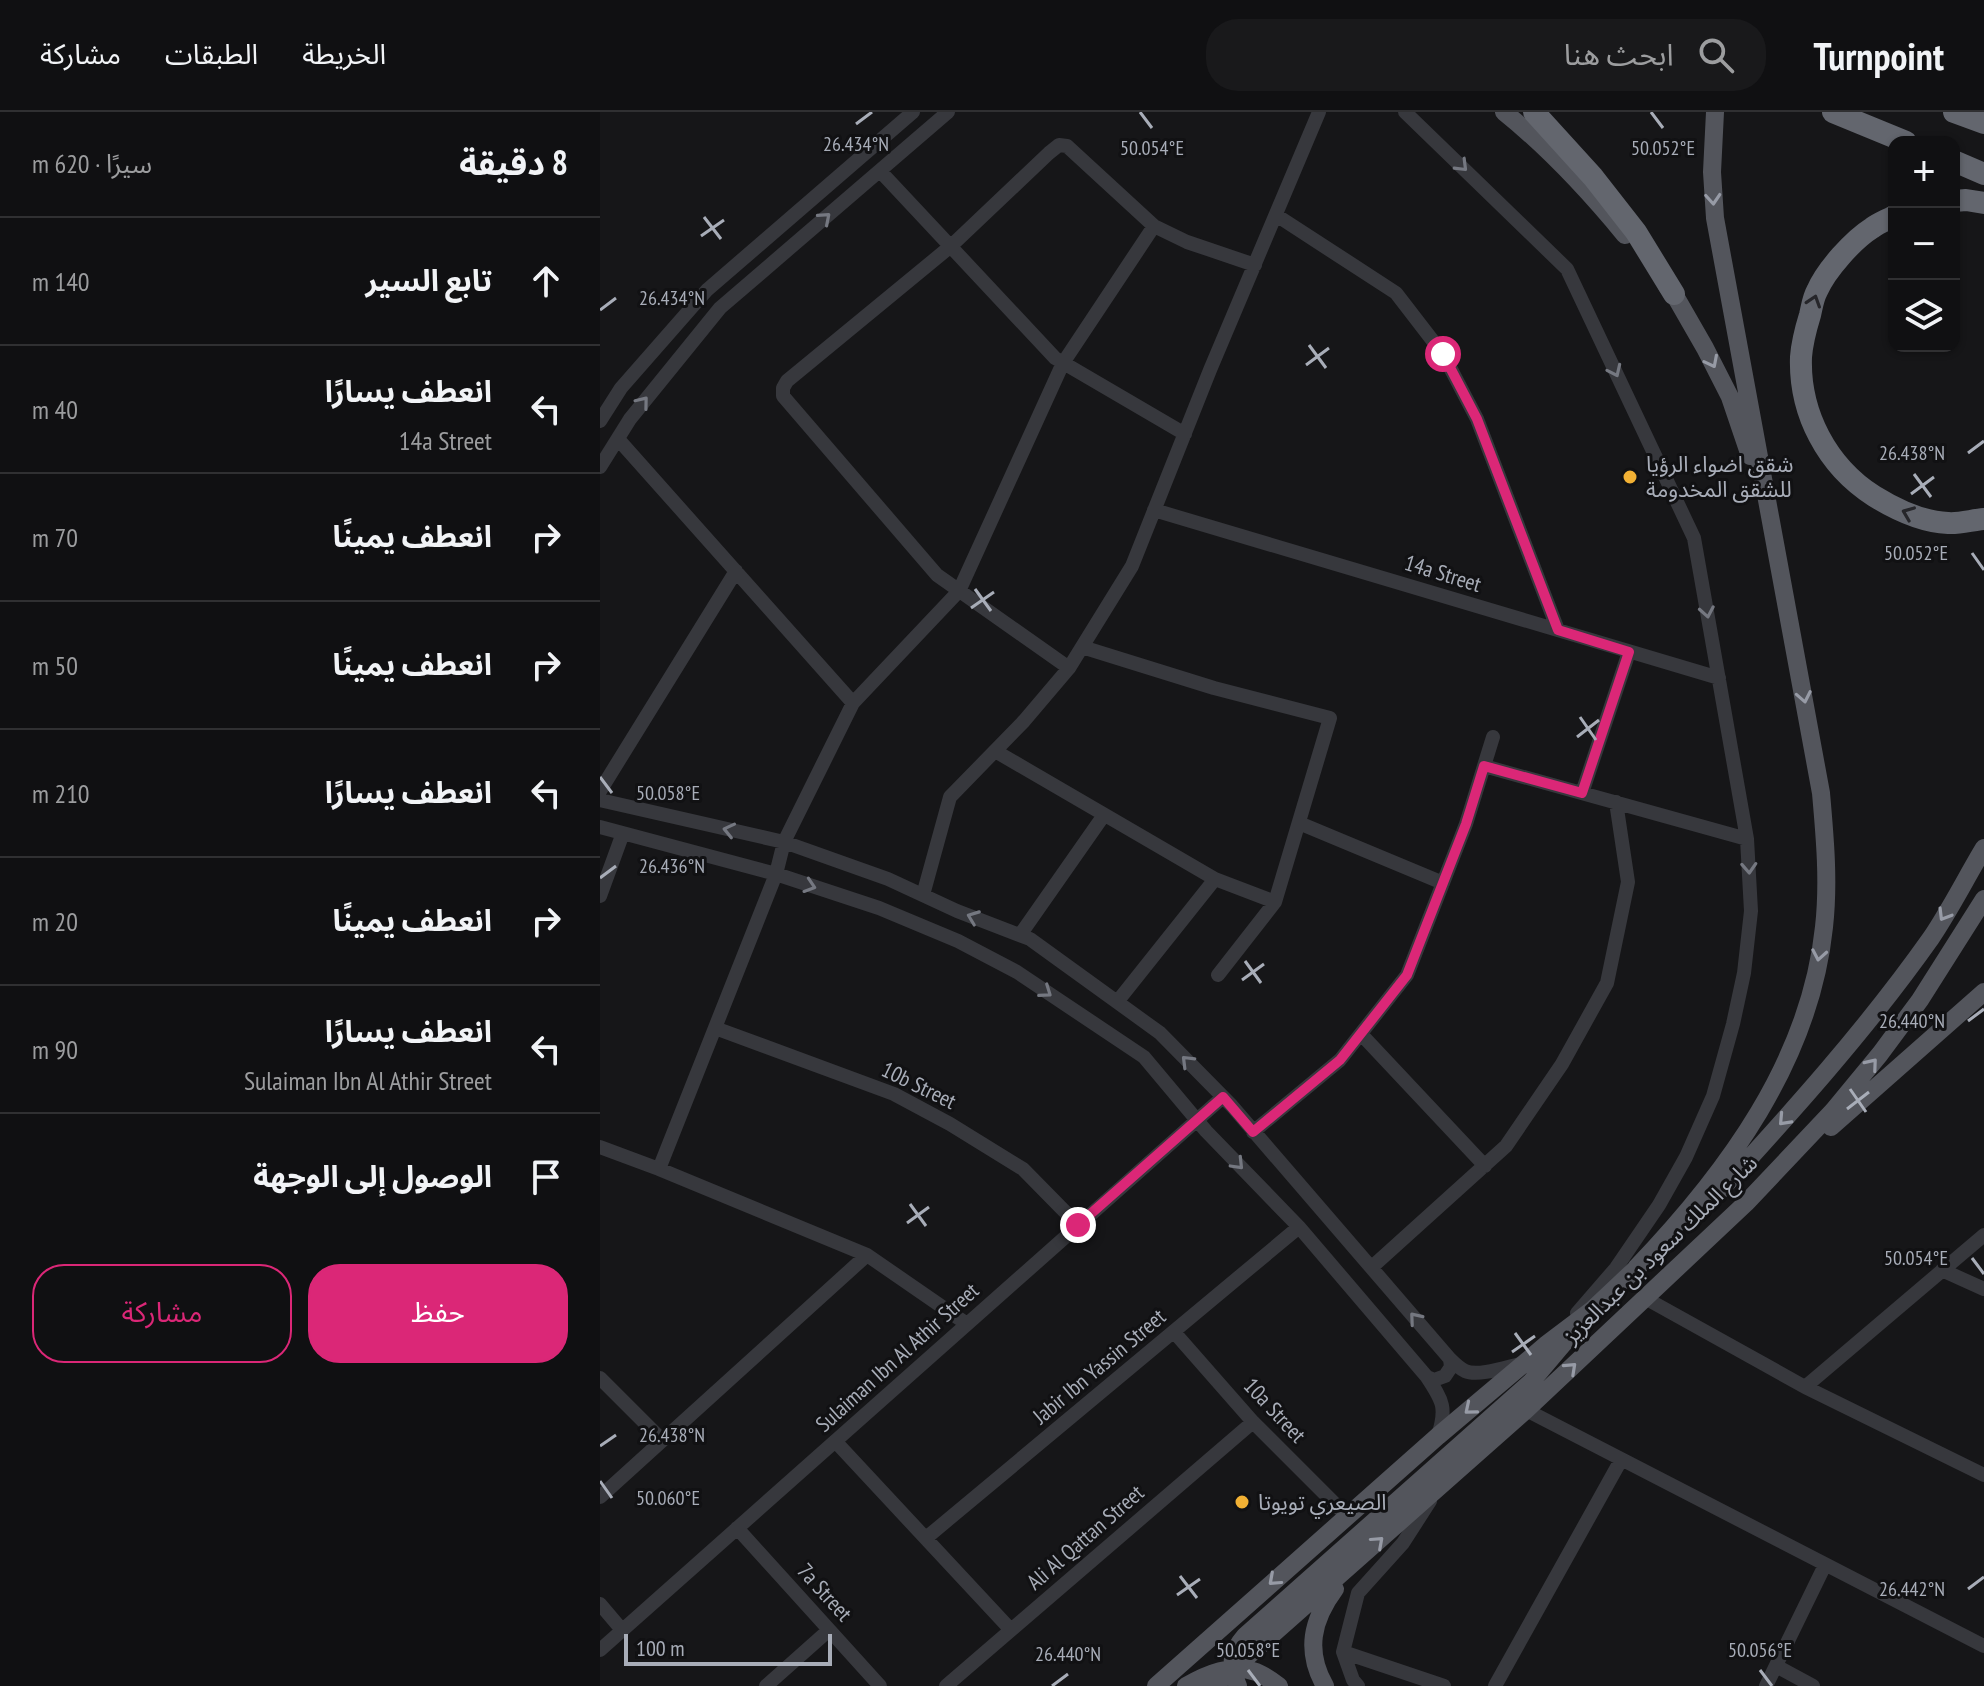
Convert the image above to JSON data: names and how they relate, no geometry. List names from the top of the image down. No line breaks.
{"streets":{"main road":["شارع الملك سعود بن عبدالعزيز"],"street":["14a Street","10b Street","Sulaiman Ibn Al Athir Street","Jabir Ibn Yassin Street","10a Street","Ali Al Qattan Street","7a Street"]},"crossings":[["10b Street","Sulaiman Ibn Al Athir Street"],["شارع الملك سعود بن عبدالعزيز","10a Street"],["Sulaiman Ibn Al Athir Street","7a Street"],["Jabir Ibn Yassin Street","10a Street"],["10a Street","Ali Al Qattan Street"]],"places":["شقق اضواء الرؤيا للشقق المخدومة","الصيعري تويوتا"],"scale_bar":"100 m","page":{"header":"Turnpoint","search":"ابحث هنا","nav":["الخريطة","الطبقات","مشاركة"],"heading":["8 دقيقة","سيرًا · 620 m"],"map_buttons":["+","−"],"list":[["تابع السير","140 m"],["انعطف يسارًا","14a Street","40 m"],["انعطف يمينًا","70 m"],["انعطف يمينًا","50 m"],["انعطف يسارًا","210 m"],["انعطف يمينًا","20 m"],["انعطف يسارًا","Sulaiman Ibn Al Athir Street","90 m"],"الوصول إلى الوجهة"],"buttons":["حفظ","مشاركة"],"scale":"100 m"},"coordinates":["26.434°N","50.054°E","50.052°E","26.438°N","50.058°E","26.436°N","26.440°N","50.060°E","26.442°N","50.056°E"]}
